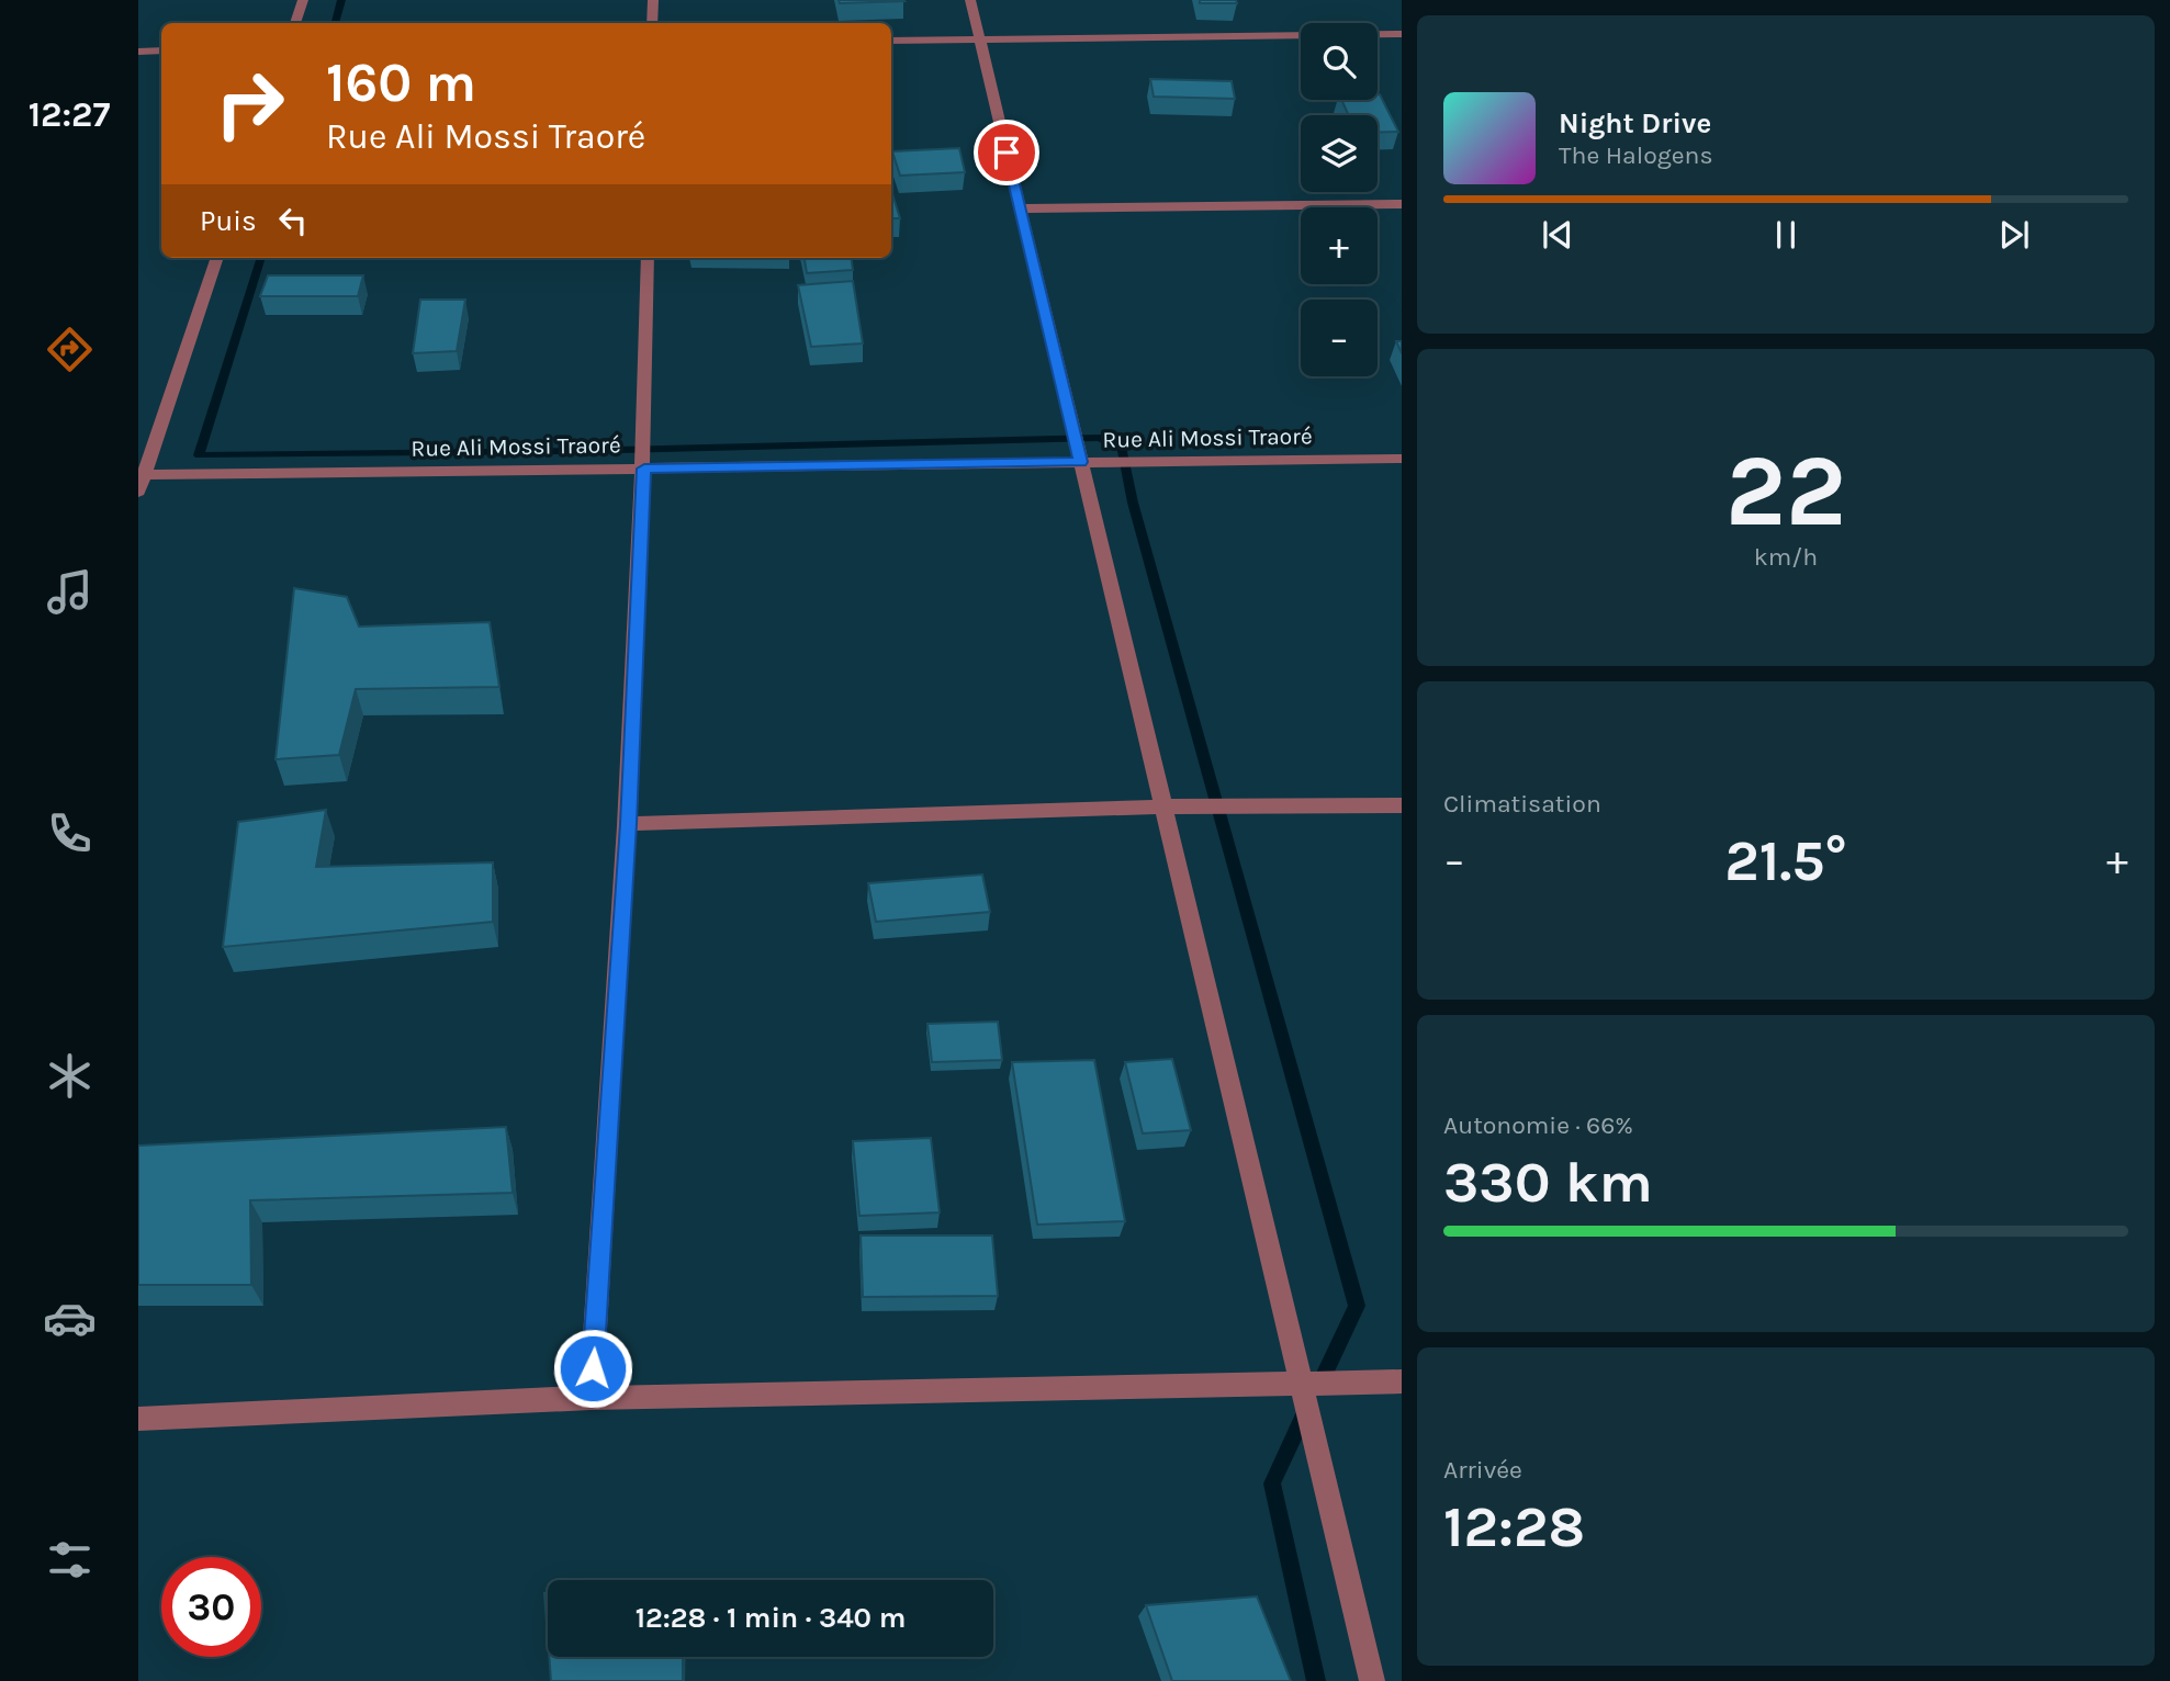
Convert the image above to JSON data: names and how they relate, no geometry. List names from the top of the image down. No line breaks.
{"streets":{"street":["Rue Ali Mossi Traoré"]},"page":{"tabs":"12:27","map_buttons":["+","−"],"turn":["160 m","Rue Ali Mossi Traoré"],"song":["Night Drive","The Halogens"],"then":"Puis","tile":[["22","km/h"],"Climatisation",["Autonomie · 66%","330 km"],["Arrivée","12:28"]],"heat":["−","21.5°","+"],"limit":"30","trip":"12:28 · 1 min · 340 m"}}
